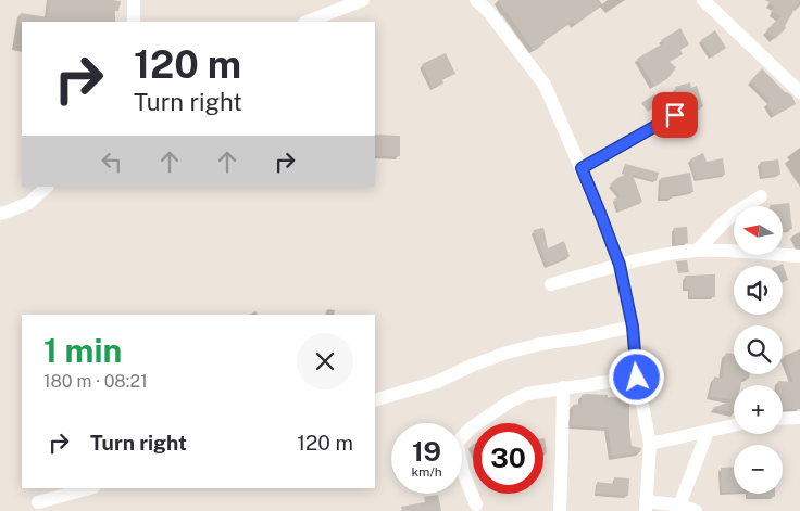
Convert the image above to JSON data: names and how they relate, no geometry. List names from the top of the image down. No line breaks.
{"north":"left","page":{"turn":["120 m","Turn right"],"map_buttons":["+","−"],"heading":["1 min","180 m · 08:21"],"list":[{"name":"Turn right","value":"120 m"}],"speed":"19 km/h","limit":"30"}}
